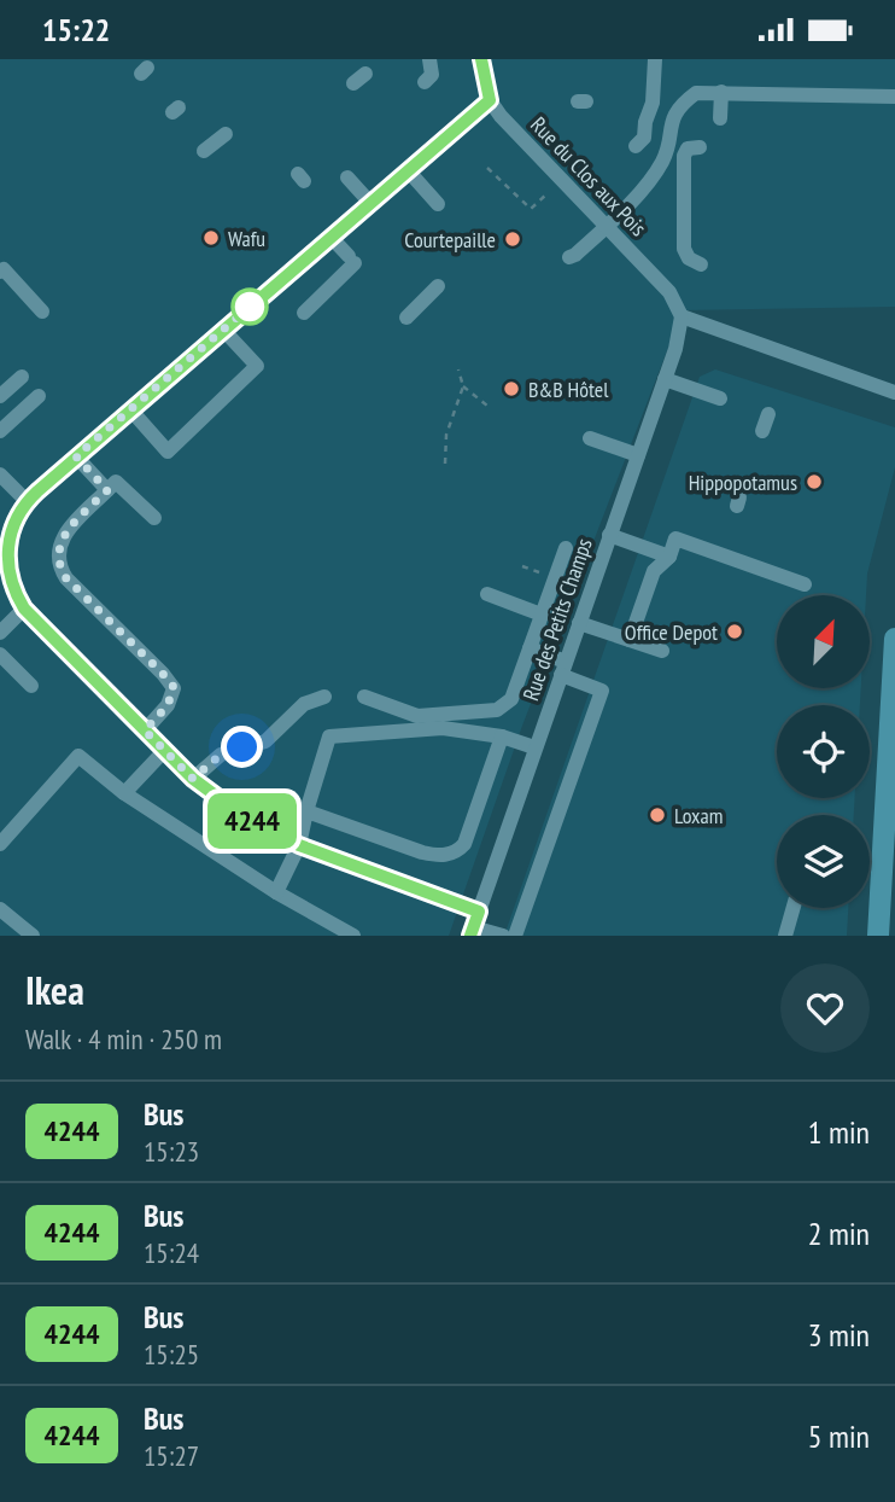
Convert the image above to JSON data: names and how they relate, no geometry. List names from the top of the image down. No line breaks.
{"streets":{"street":["Rue du Clos aux Pois","Rue des Petits Champs"]},"crossings":[["Rue du Clos aux Pois","Rue des Petits Champs"]],"places":["Wafu","Courtepaille","B&B Hôtel","Hippopotamus","Office Depot","Loxam"],"lines":["bus line 4244"],"north":"top right","page":{"status":"15:22","on_map":"4244","heading":["Ikea","Walk · 4 min · 250 m"],"list":[{"mark":"4244","name":"Bus","note":"15:23","value":"1 min"},{"mark":"4244","name":"Bus","note":"15:24","value":"2 min"},{"mark":"4244","name":"Bus","note":"15:25","value":"3 min"},{"mark":"4244","name":"Bus","note":"15:27","value":"5 min"}]}}
